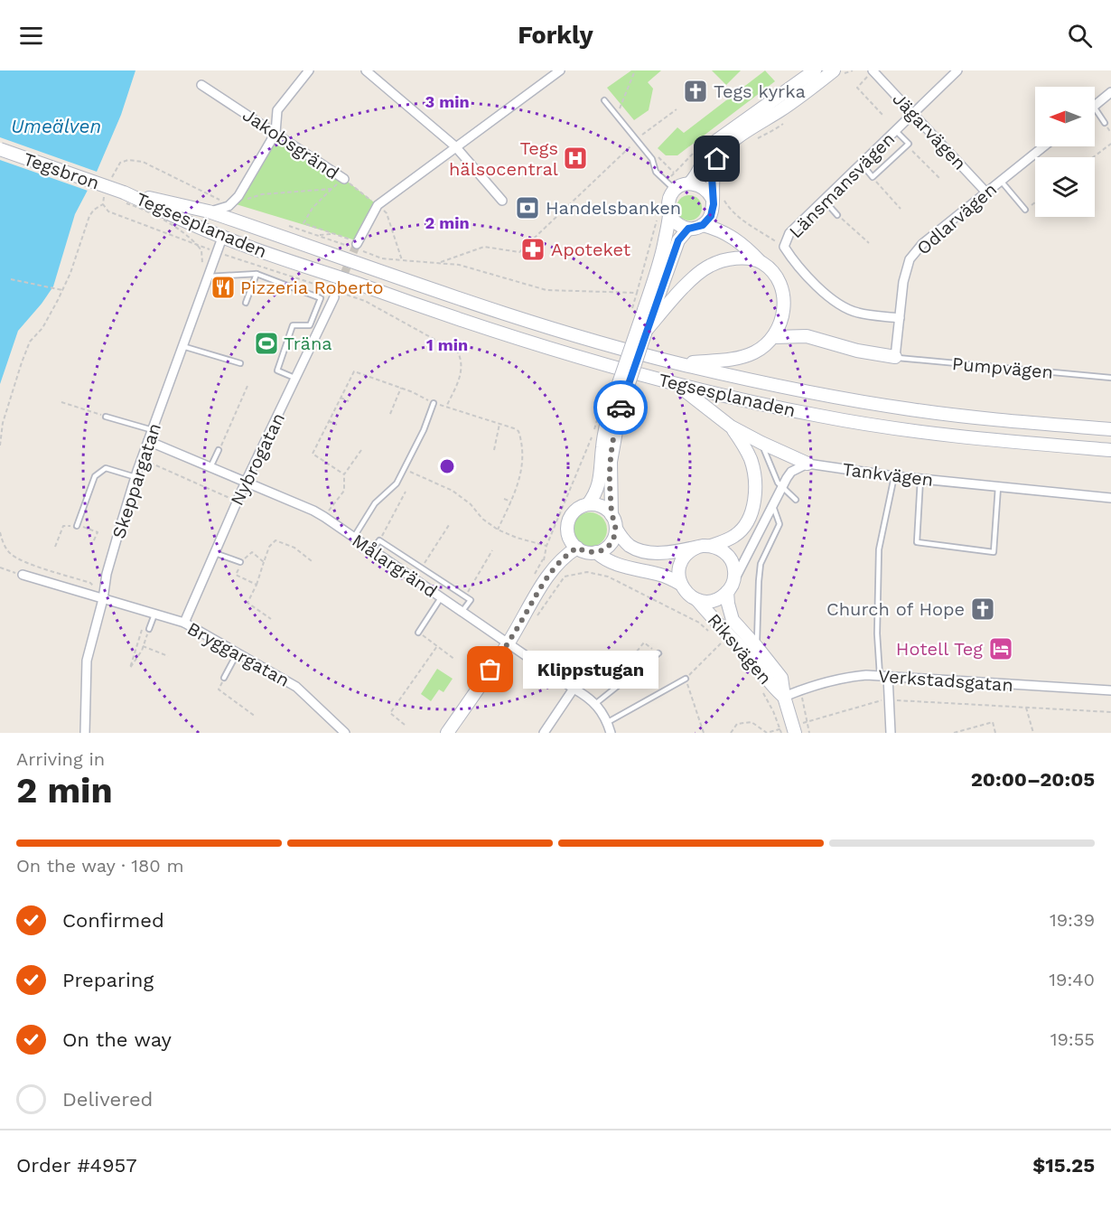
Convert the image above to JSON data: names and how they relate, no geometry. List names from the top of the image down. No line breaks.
{"streets":{"main road":["Tegsbron","Tegsesplanaden","Riksvägen"],"street":["Jägarvägen","Jakobsgränd","Länsmansvägen","Odlarvägen","Nybrogatan","Tankvägen","Skeppargatan","Målargränd","Bryggargatan","Verkstadsgatan"],"lane":["Pumpvägen"]},"crossings":[["Jägarvägen","Länsmansvägen"],["Jägarvägen","Odlarvägen"],["Tegsbron","Tegsesplanaden"],["Länsmansvägen","Odlarvägen"],["Odlarvägen","Pumpvägen"],["Tegsesplanaden","Skeppargatan"],["Nybrogatan","Målargränd"],["Nybrogatan","Bryggargatan"],["Skeppargatan","Målargränd"],["Skeppargatan","Bryggargatan"],["Riksvägen","Verkstadsgatan"]],"water":["Umeälven"],"places":{"church":["Tegs kyrka","Church of Hope"],"hospital":["Tegs hälsocentral"],"bank":["Handelsbanken"],"pharmacy":["Apoteket"],"restaurant":["Pizzeria Roberto"],"sports":["Träna"],"hotel":["Hotell Teg"],"other":["Klippstugan"]},"north":"left","page":{"header":"Forkly","bubble":"Klippstugan","heading":["2 min","Arriving in","20:00–20:05"],"panel":["Order #4957","$15.25"],"bar":"On the way · 180 m","list":[["Confirmed","19:39"],["Preparing","19:40"],["On the way","19:55"],"Delivered"]},"rings":["3 min","2 min","1 min"]}
